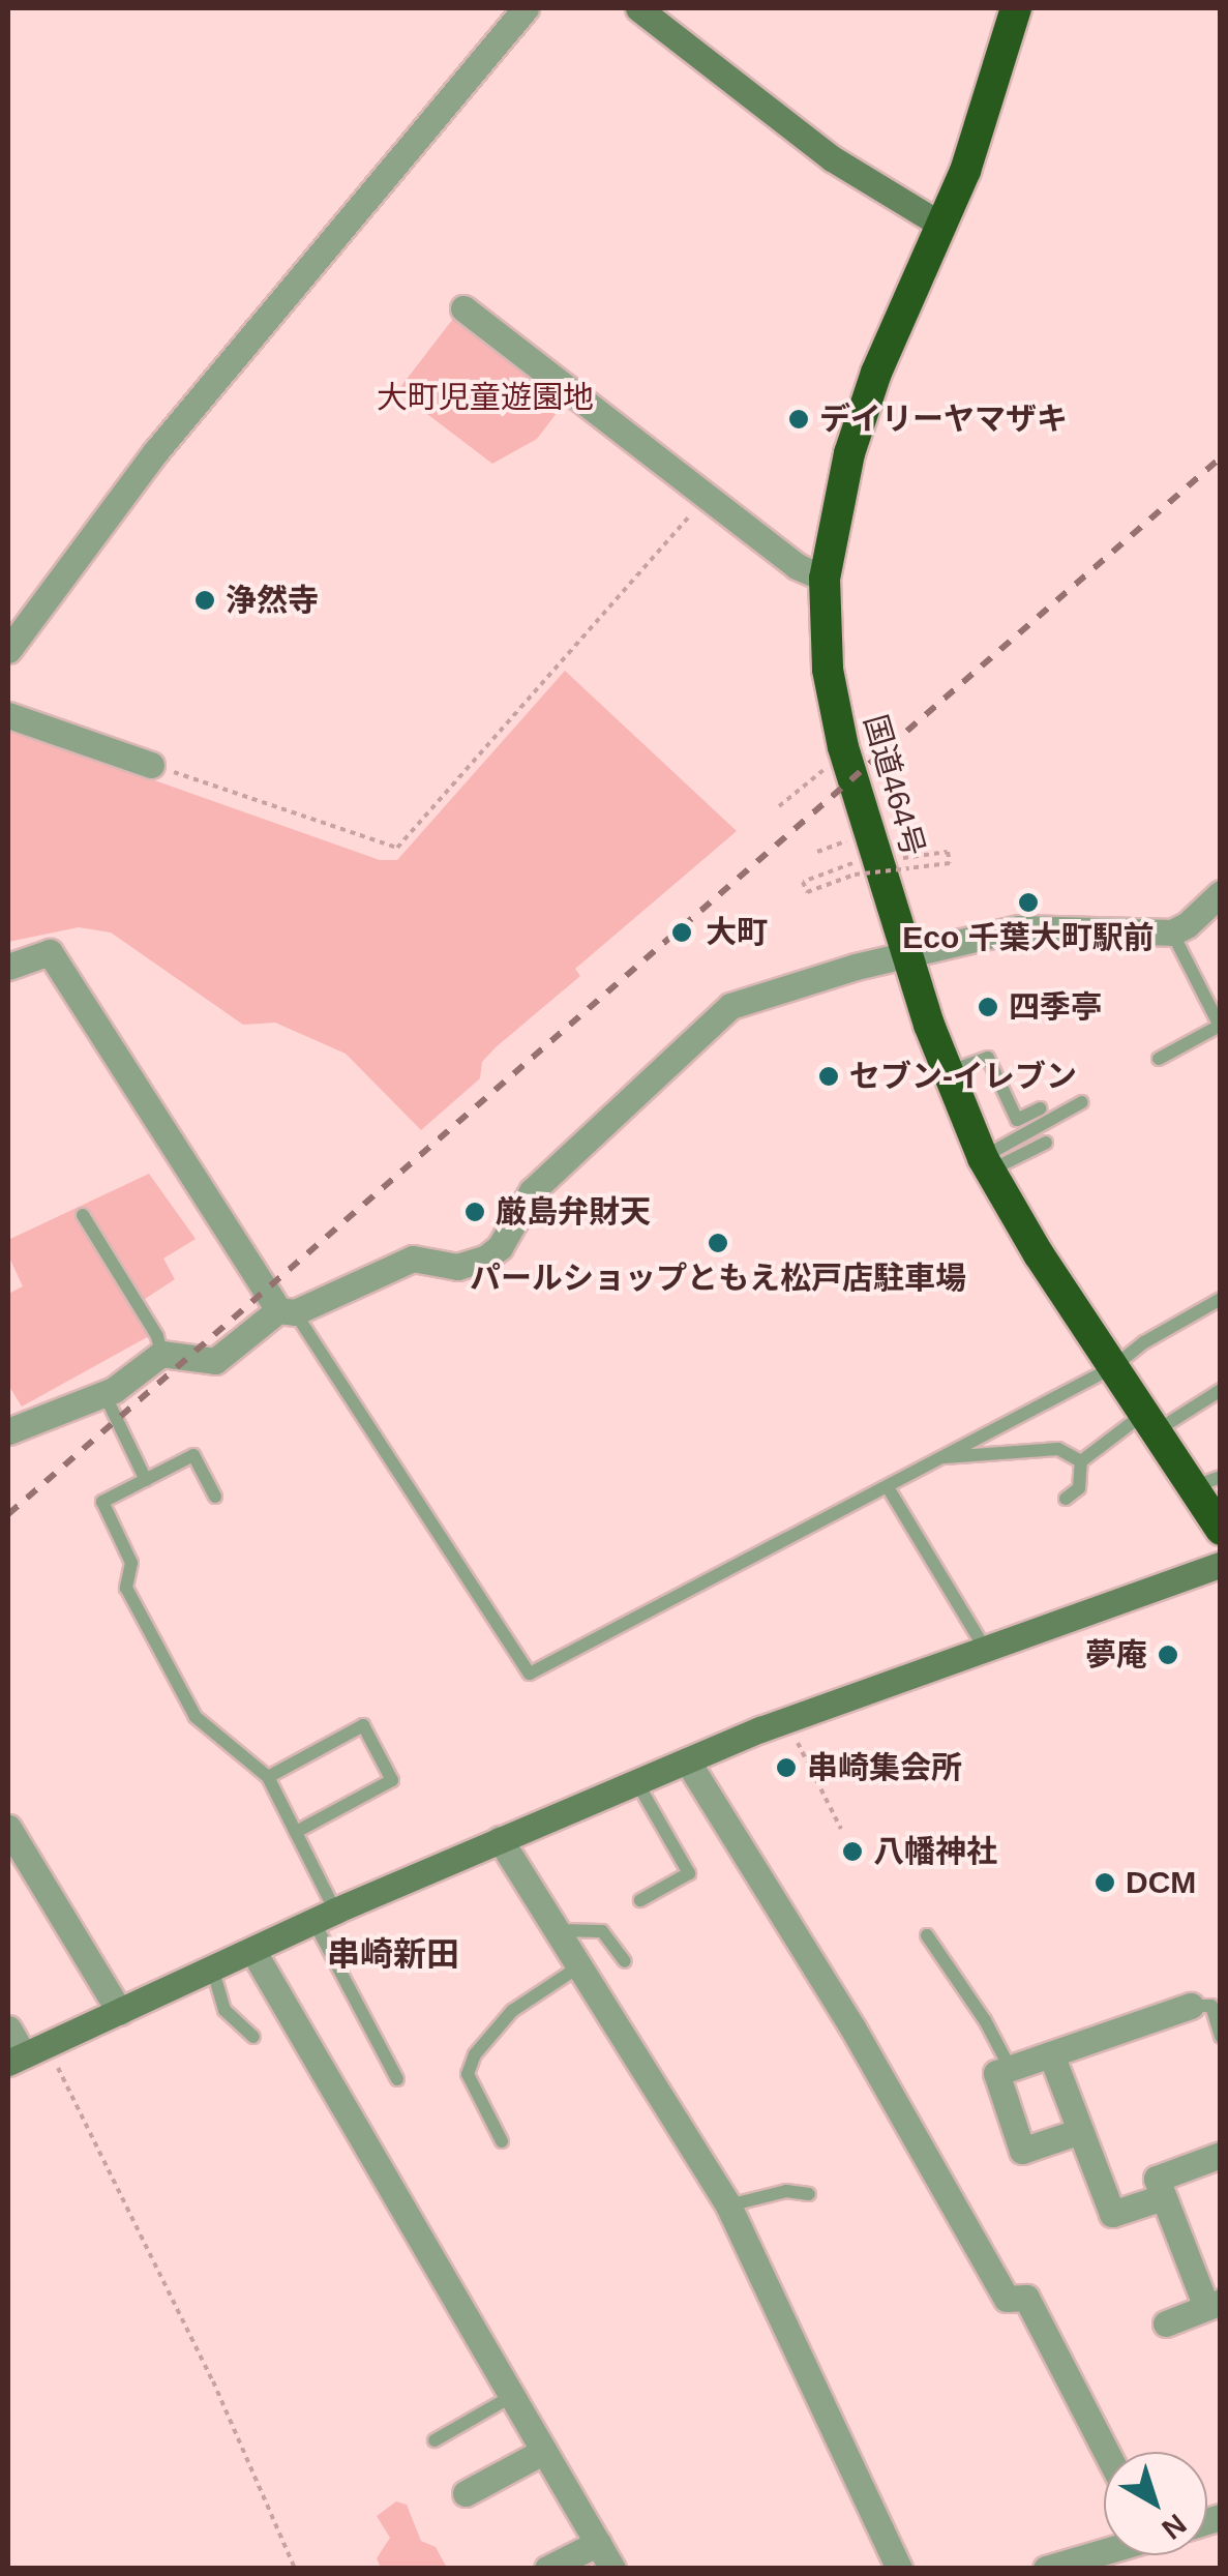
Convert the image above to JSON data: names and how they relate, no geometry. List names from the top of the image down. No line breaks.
{"streets":{"highway":["国道464号"]},"districts":["串崎新田"],"parks":["大町児童遊園地"],"places":["デイリーヤマザキ","浄然寺","Eco 千葉大町駅前","大町","四季亭","セブン-イレブン","厳島弁財天","パールショップともえ松戸店駐車場","夢庵","串崎集会所","八幡神社","DCM"],"north":"bottom right"}
